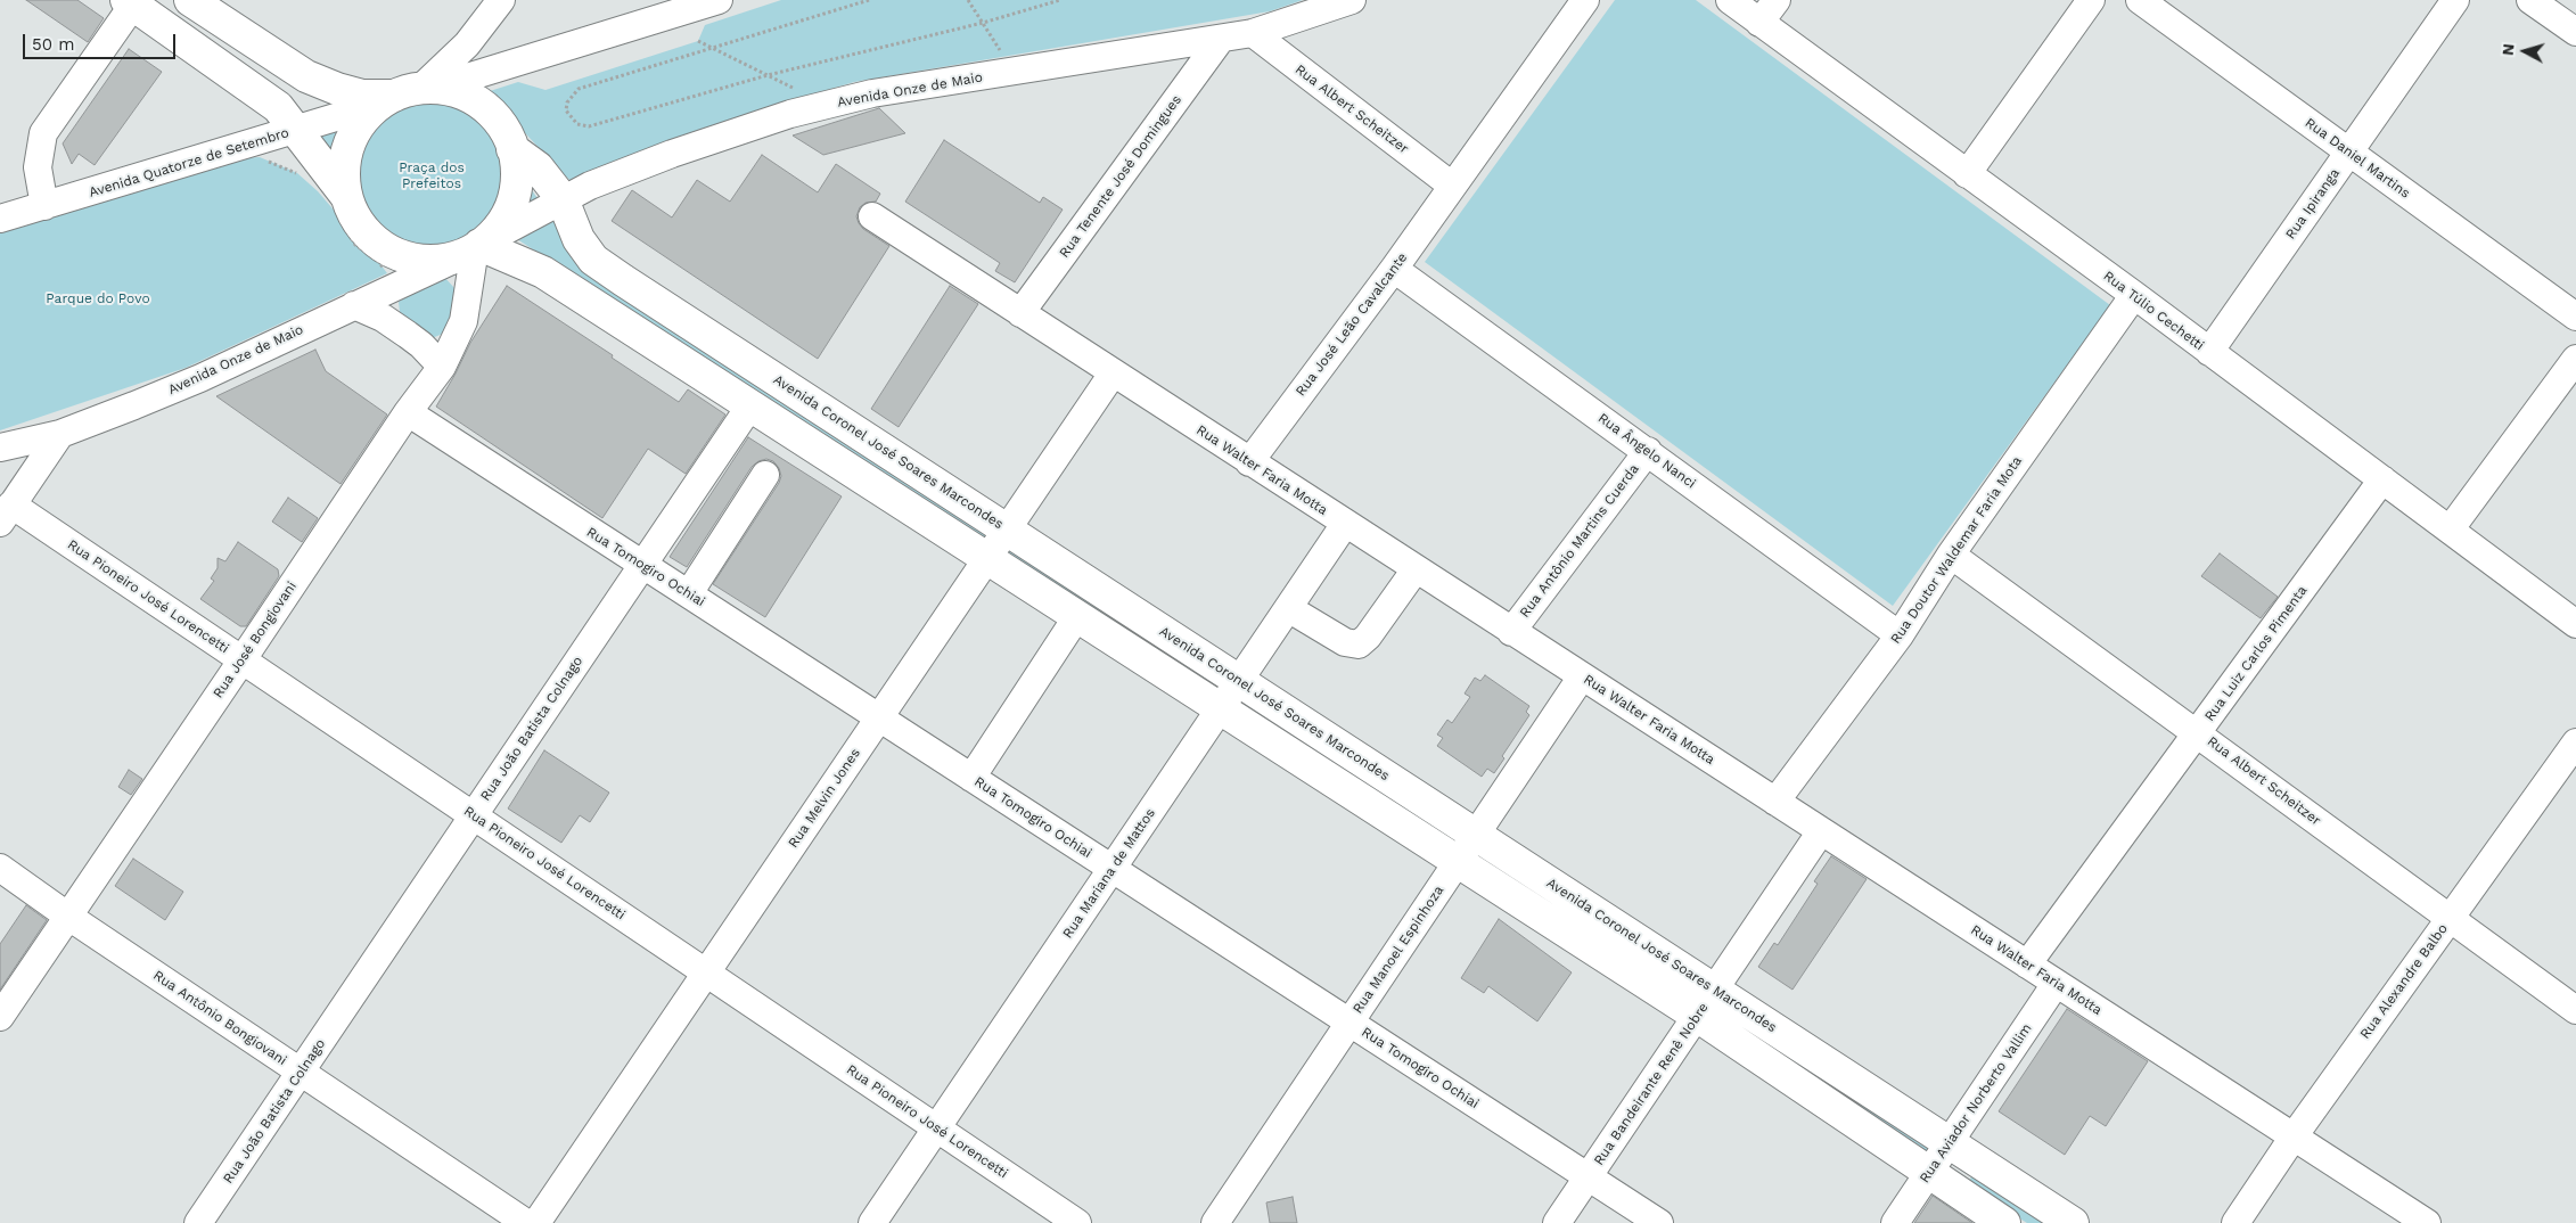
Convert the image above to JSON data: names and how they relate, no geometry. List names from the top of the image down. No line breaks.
{"streets":{"main road":["Avenida Coronel José Soares Marcondes"],"street":["Avenida Onze de Maio","Rua Albert Scheitzer","Rua Daniel Martins","Avenida Quatorze de Setembro","Rua Tenente José Domingues","Rua Ipiranga","Rua Túlio Cechetti","Rua José Leão Cavalcante","Rua Ângelo Nanci","Rua Walter Faria Motta","Rua Antônio Martins Cuerda","Rua Doutor Waldemar Faria Mota","Rua Tomogiro Ochiai","Rua Pioneiro José Lorencetti","Rua José Bongiovani","Rua Luiz Carlos Pimenta","Rua João Batista Colnago","Rua Melvin Jones","Rua Mariana de Mattos","Rua Manoel Espinhoza","Rua Alexandre Balbo","Rua Antônio Bongiovani","Rua Bandeirante Renê Nobre","Rua Aviador Norberto Vallim"]},"crossings":[["Avenida Onze de Maio","Rua Albert Scheitzer"],["Avenida Onze de Maio","Avenida Quatorze de Setembro"],["Avenida Onze de Maio","Rua Tenente José Domingues"],["Avenida Onze de Maio","Avenida Coronel José Soares Marcondes"],["Avenida Onze de Maio","Rua José Bongiovani"],["Rua Albert Scheitzer","Rua José Leão Cavalcante"],["Rua Albert Scheitzer","Rua Doutor Waldemar Faria Mota"],["Rua Albert Scheitzer","Rua Luiz Carlos Pimenta"],["Rua Albert Scheitzer","Rua Alexandre Balbo"],["Rua Daniel Martins","Rua Ipiranga"],["Avenida Quatorze de Setembro","Avenida Coronel José Soares Marcondes"],["Avenida Quatorze de Setembro","Rua José Bongiovani"],["Rua Tenente José Domingues","Rua Walter Faria Motta"],["Rua Ipiranga","Rua Túlio Cechetti"],["Rua Túlio Cechetti","Rua Doutor Waldemar Faria Mota"],["Rua Túlio Cechetti","Rua Luiz Carlos Pimenta"],["Rua José Leão Cavalcante","Rua Ângelo Nanci"],["Rua José Leão Cavalcante","Rua Walter Faria Motta"],["Rua Ângelo Nanci","Rua Antônio Martins Cuerda"],["Rua Ângelo Nanci","Rua Doutor Waldemar Faria Mota"],["Avenida Coronel José Soares Marcondes","Rua José Bongiovani"],["Avenida Coronel José Soares Marcondes","Rua Melvin Jones"],["Avenida Coronel José Soares Marcondes","Rua Mariana de Mattos"],["Avenida Coronel José Soares Marcondes","Rua Manoel Espinhoza"],["Avenida Coronel José Soares Marcondes","Rua Bandeirante Renê Nobre"],["Avenida Coronel José Soares Marcondes","Rua Aviador Norberto Vallim"],["Rua Walter Faria Motta","Rua Antônio Martins Cuerda"],["Rua Walter Faria Motta","Rua Doutor Waldemar Faria Mota"],["Rua Walter Faria Motta","Rua Luiz Carlos Pimenta"],["Rua Walter Faria Motta","Rua Melvin Jones"],["Rua Walter Faria Motta","Rua Mariana de Mattos"],["Rua Walter Faria Motta","Rua Manoel Espinhoza"],["Rua Walter Faria Motta","Rua Alexandre Balbo"],["Rua Walter Faria Motta","Rua Bandeirante Renê Nobre"],["Rua Walter Faria Motta","Rua Aviador Norberto Vallim"],["Rua Tomogiro Ochiai","Rua José Bongiovani"],["Rua Tomogiro Ochiai","Rua João Batista Colnago"],["Rua Tomogiro Ochiai","Rua Melvin Jones"],["Rua Tomogiro Ochiai","Rua Mariana de Mattos"],["Rua Tomogiro Ochiai","Rua Manoel Espinhoza"],["Rua Tomogiro Ochiai","Rua Bandeirante Renê Nobre"],["Rua Pioneiro José Lorencetti","Rua José Bongiovani"],["Rua Pioneiro José Lorencetti","Rua João Batista Colnago"],["Rua Pioneiro José Lorencetti","Rua Melvin Jones"],["Rua Pioneiro José Lorencetti","Rua Mariana de Mattos"],["Rua José Bongiovani","Rua Antônio Bongiovani"],["Rua João Batista Colnago","Rua Antônio Bongiovani"]],"parks":["Praça dos Prefeitos","Parque do Povo"],"scale_bar":"50 m","north":"left"}
